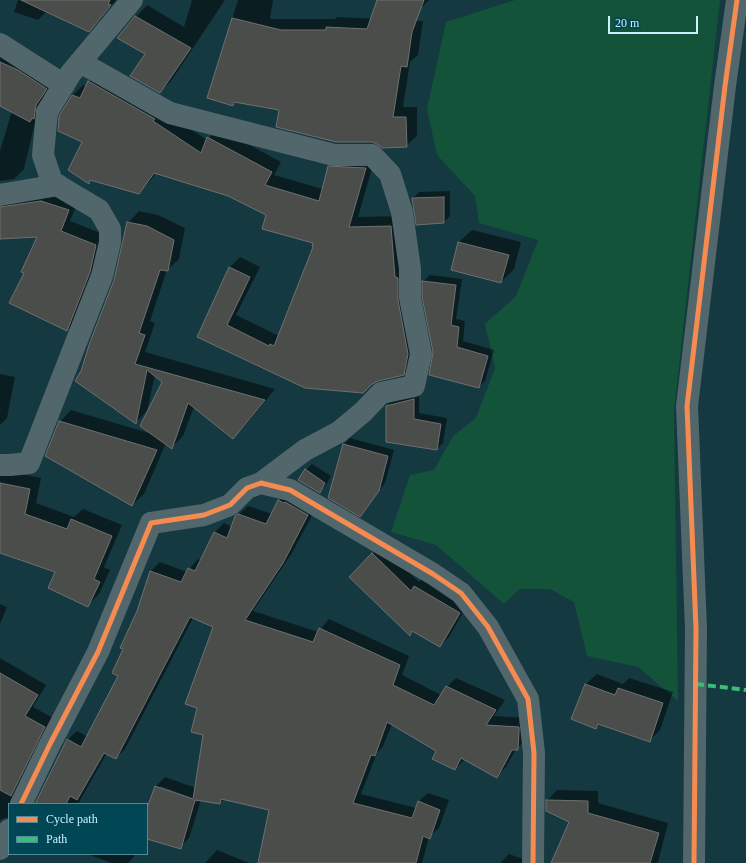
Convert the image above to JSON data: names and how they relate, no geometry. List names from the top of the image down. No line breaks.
{"legend":["Cycle path","Path"],"scale_bar":"20 m"}
